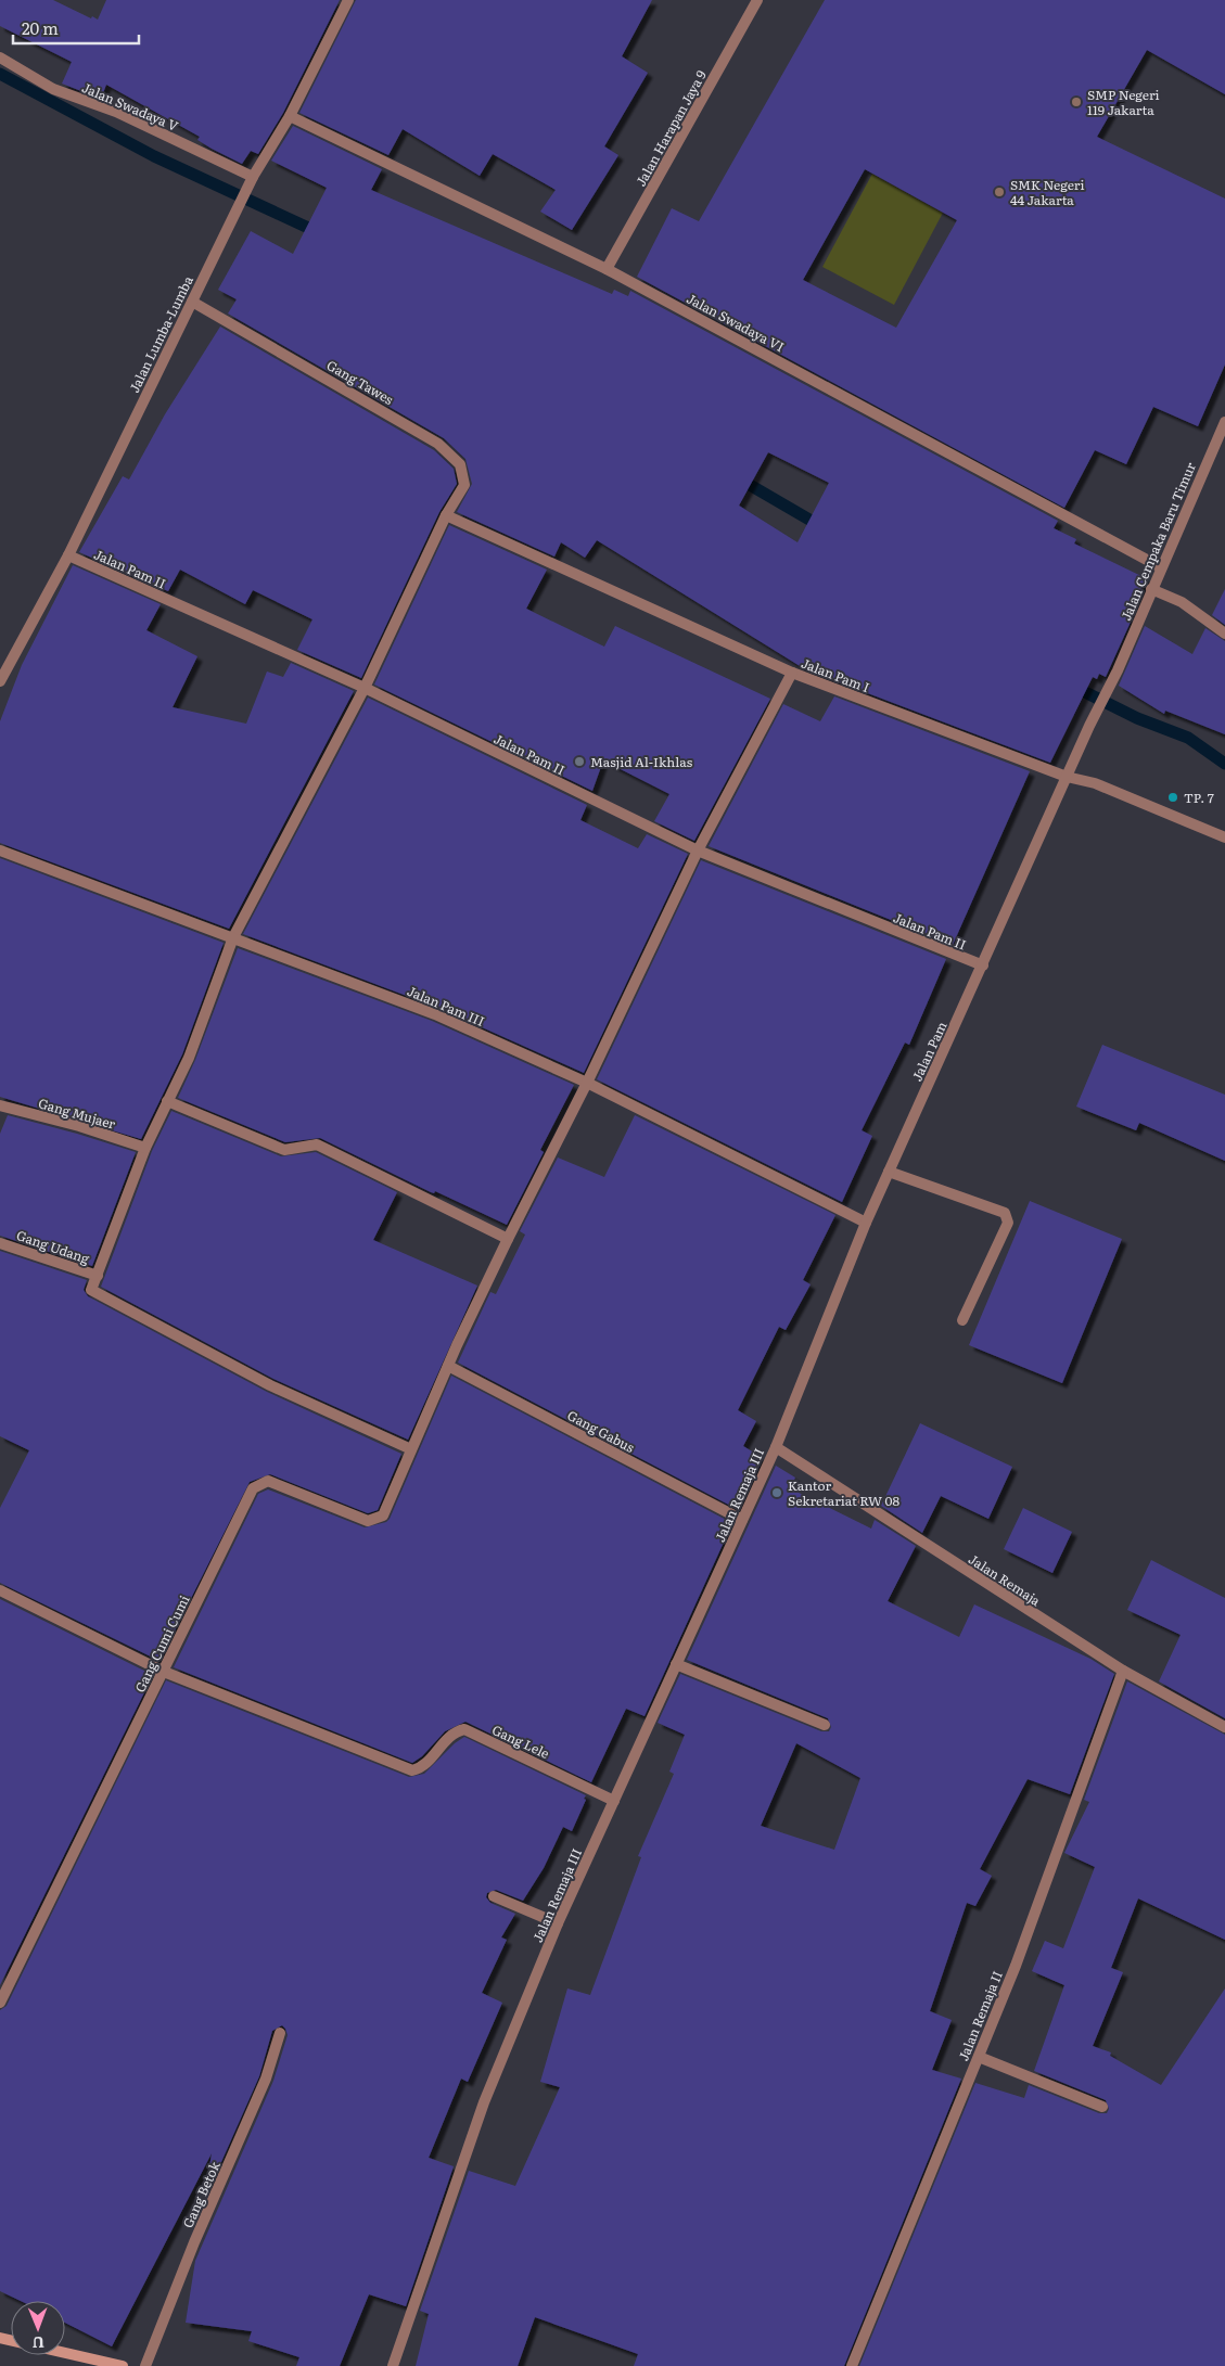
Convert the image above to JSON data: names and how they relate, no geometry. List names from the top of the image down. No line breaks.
{"streets":{"street":["Jalan Swadaya V","Jalan Harapan Jaya 9","Jalan Swadaya VI","Jalan Lumba-Lumba","Gang Tawes","Jalan Cempaka Baru Timur","Jalan Pam II","Jalan Pam I","Jalan Pam III","Jalan Pam","Gang Mujaer","Gang Udang","Gang Gabus","Jalan Remaja III","Jalan Remaja","Gang Cumi Cumi","Gang Lele","Jalan Remaja II","Gang Betok"]},"crossings":[["Jalan Swadaya V","Jalan Lumba-Lumba"],["Jalan Harapan Jaya 9","Jalan Swadaya VI"],["Jalan Swadaya VI","Jalan Lumba-Lumba"],["Jalan Swadaya VI","Jalan Cempaka Baru Timur"],["Jalan Lumba-Lumba","Gang Tawes"],["Jalan Lumba-Lumba","Jalan Pam II"],["Gang Tawes","Jalan Pam II"],["Gang Tawes","Jalan Pam I"],["Gang Tawes","Jalan Pam III"],["Gang Tawes","Gang Mujaer"],["Gang Tawes","Gang Udang"],["Jalan Cempaka Baru Timur","Jalan Pam"],["Jalan Pam II","Jalan Pam"],["Jalan Pam II","Gang Cumi Cumi"],["Jalan Pam I","Jalan Pam"],["Jalan Pam I","Gang Cumi Cumi"],["Jalan Pam III","Jalan Pam"],["Jalan Pam III","Gang Cumi Cumi"],["Jalan Pam","Jalan Remaja III"],["Jalan Pam","Jalan Remaja"],["Gang Gabus","Jalan Remaja III"],["Gang Gabus","Gang Cumi Cumi"],["Jalan Remaja III","Jalan Remaja"],["Jalan Remaja III","Gang Lele"],["Jalan Remaja","Jalan Remaja II"],["Gang Cumi Cumi","Gang Lele"]],"places":["SMP Negeri 119 Jakarta","SMK Negeri 44 Jakarta","Masjid Al-Ikhlas","TP. 7","Kantor Sekretariat RW 08"],"scale_bar":"20 m","north":"bottom"}
